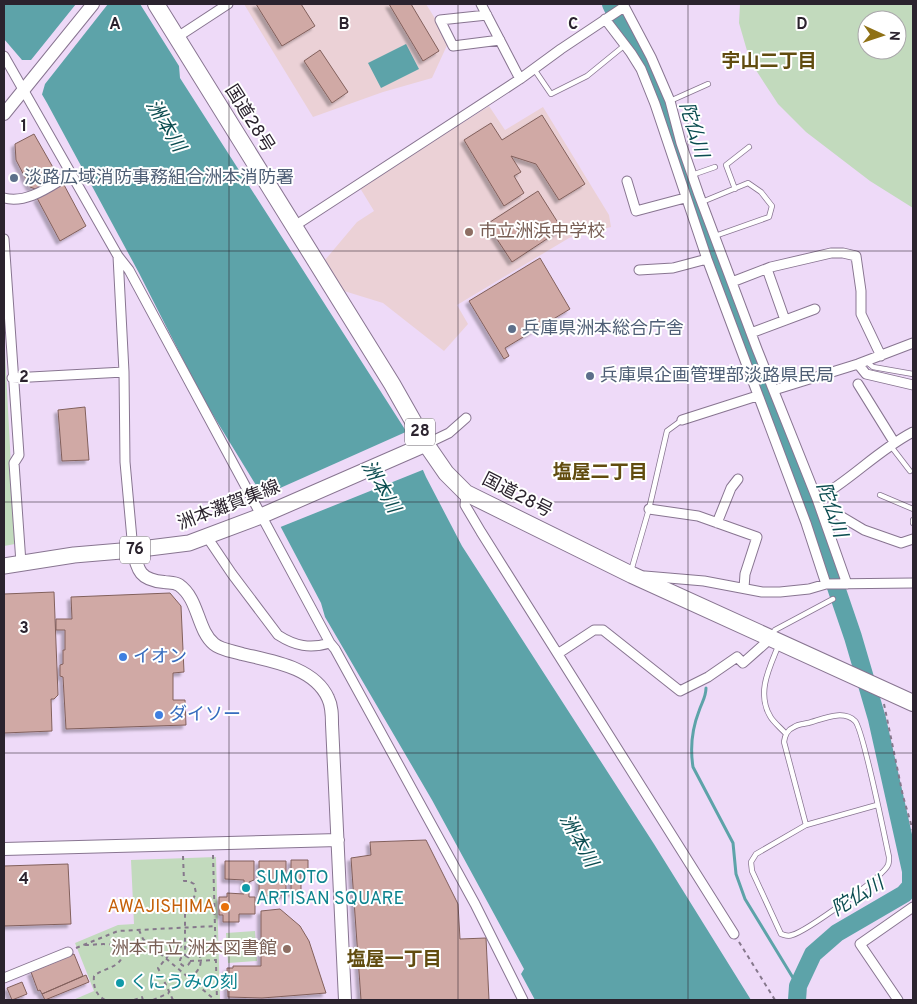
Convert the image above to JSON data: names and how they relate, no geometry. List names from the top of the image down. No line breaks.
{"streets":{"highway":["国道28号","28"],"main road":["洲本灘賀集線","76"]},"crossings":[["国道28号","洲本灘賀集線"]],"districts":["宇山二丁目","塩屋二丁目","塩屋一丁目"],"water":["洲本川","陀仏川"],"places":["淡路広域消防事務組合洲本消防署","市立洲浜中学校","兵庫県洲本総合庁舎","兵庫県企画管理部淡路県民局","イオン","ダイソー","SUMOTO ARTISAN SQUARE","AWAJISHIMA","洲本市立 洲本図書館","くにうみの刻"],"north":"right","grid":{"columns":["A","B","C","D"],"rows":["1","2","3","4"]}}
